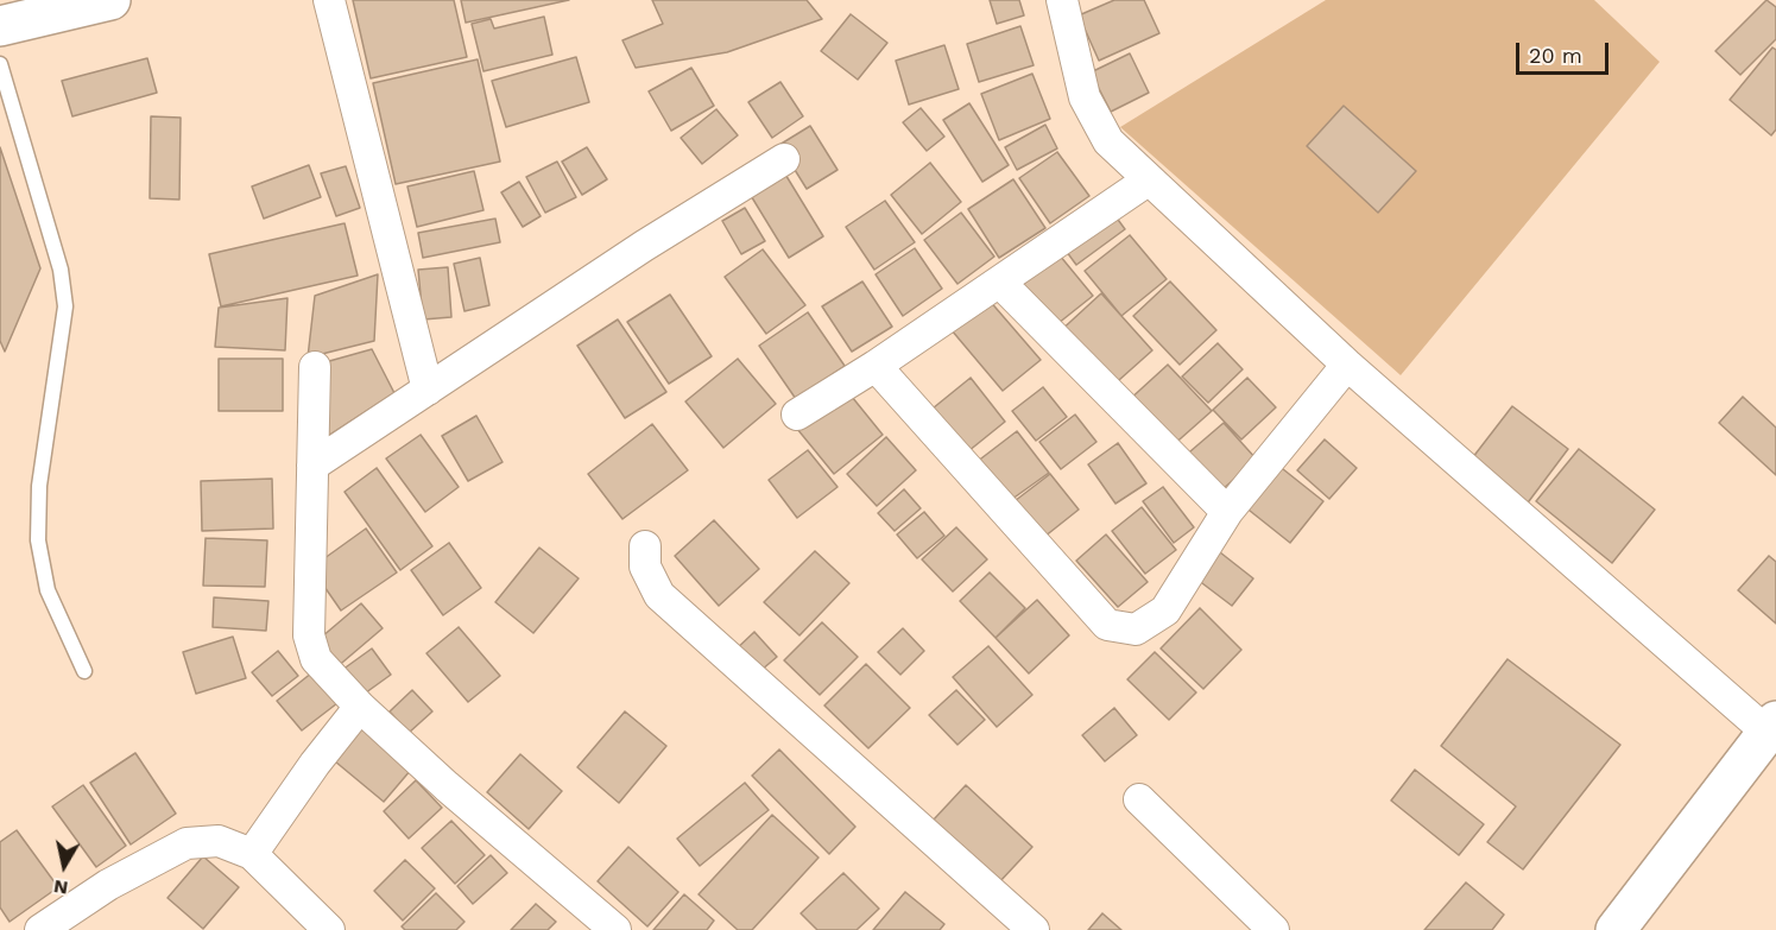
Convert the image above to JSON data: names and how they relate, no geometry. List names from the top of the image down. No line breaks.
{"scale_bar":"20 m","north":"bottom"}
